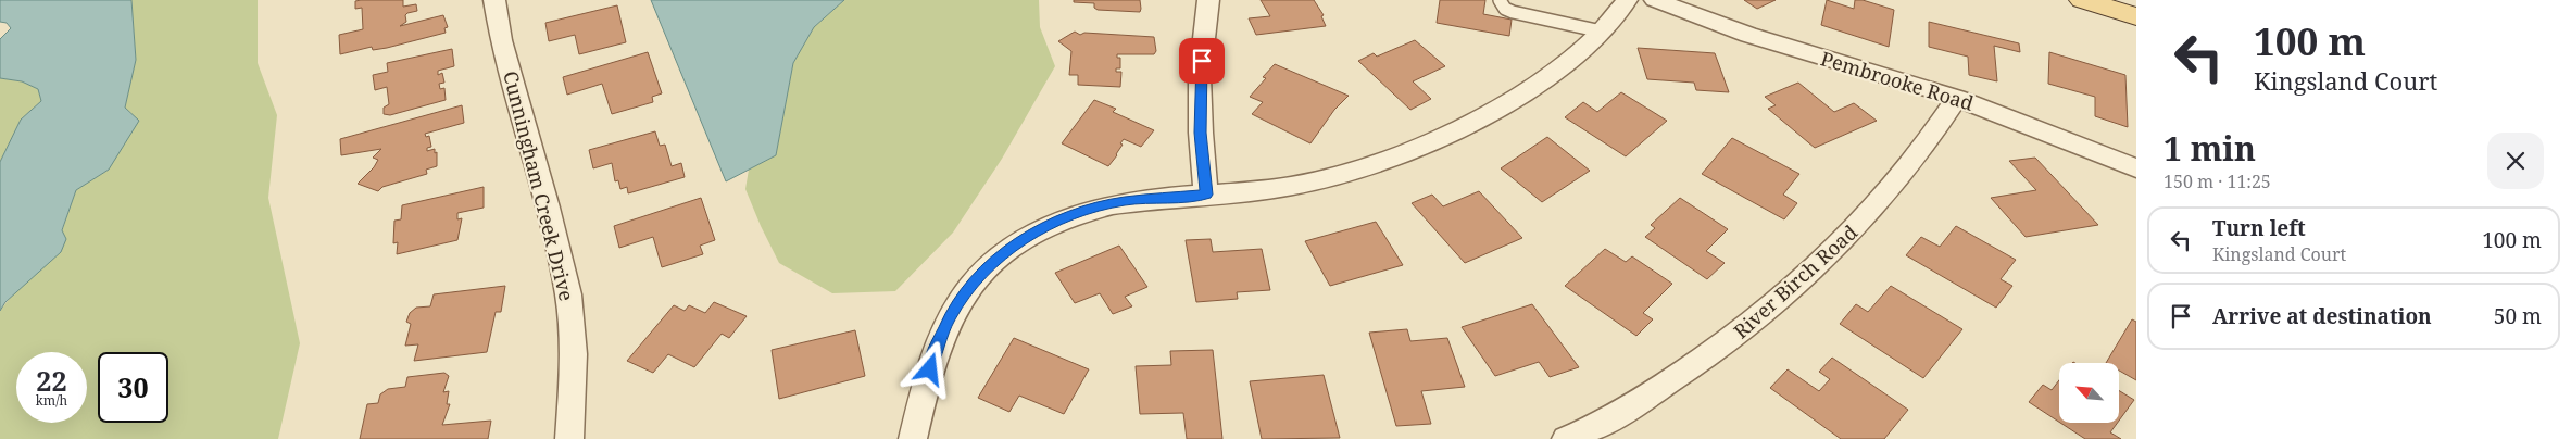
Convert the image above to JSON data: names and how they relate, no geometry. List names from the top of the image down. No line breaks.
{"streets":{"street":["Pembrooke Road","Cunningham Creek Drive","River Birch Road"]},"crossings":[["Pembrooke Road","River Birch Road"]],"north":"top left","page":{"turn":["100 m","Kingsland Court"],"heading":["1 min","150 m · 11:25"],"list":[{"name":"Turn left","note":"Kingsland Court","value":"100 m"},{"name":"Arrive at destination","value":"50 m"}],"speed":"22 km/h","limit":"30"}}
